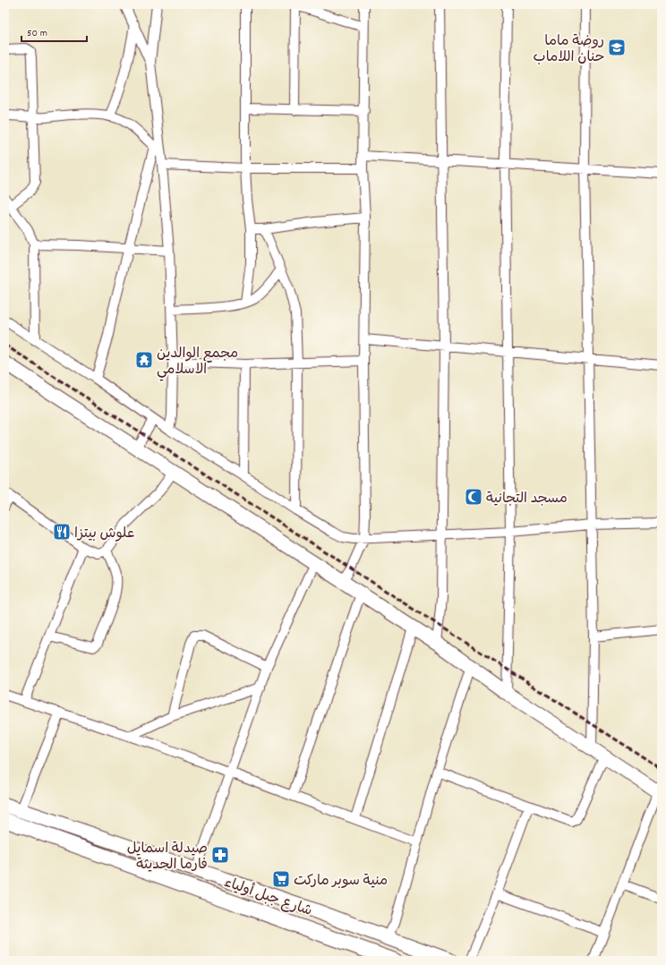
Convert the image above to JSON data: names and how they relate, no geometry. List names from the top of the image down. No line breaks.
{"streets":{"main road":["شارع جبل أولياء"]},"places":{"school or university":["روضة ماما حنان اللاماب"],"temple":["مجمع الوالدين الاسلامي"],"mosque":["مسجد التجانية"],"restaurant":["علوش بيتزا"],"pharmacy":["صيدلة اسمايل فارما الحديثة"],"supermarket":["منية سوبر ماركت"]},"scale_bar":"50 m"}
